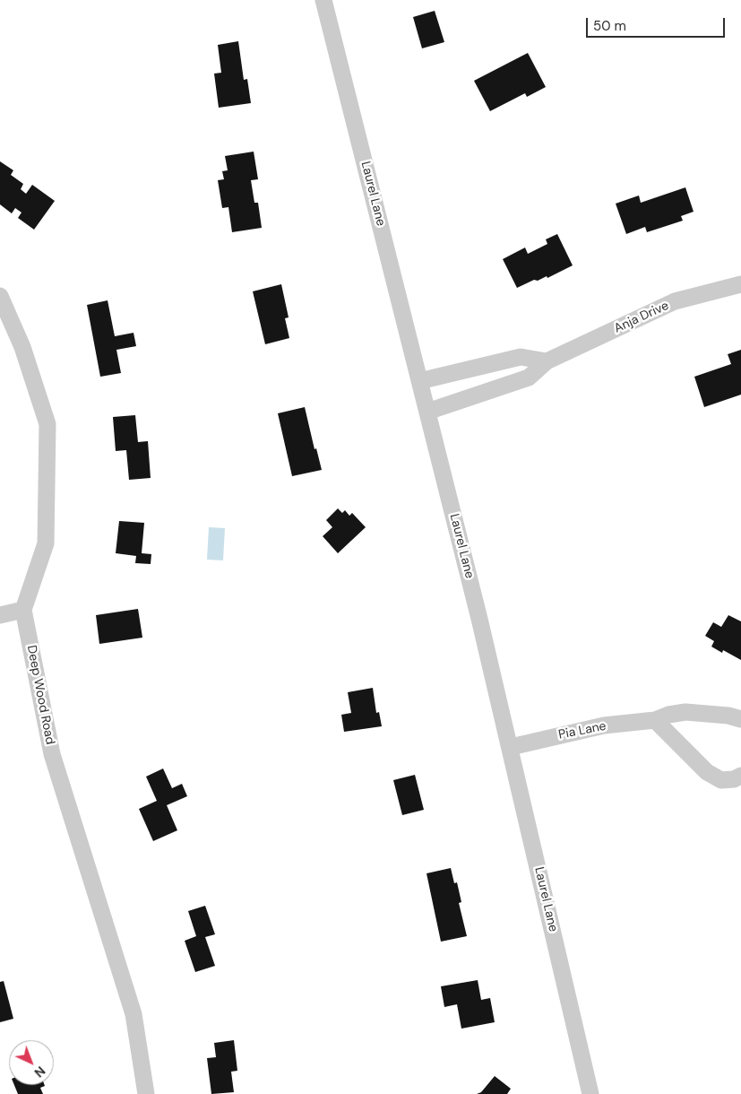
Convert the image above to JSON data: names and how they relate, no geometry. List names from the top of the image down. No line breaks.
{"streets":{"street":["Laurel Lane","Anja Drive","Deep Wood Road","Pia Lane"]},"crossings":[["Laurel Lane","Anja Drive"],["Laurel Lane","Pia Lane"]],"scale_bar":"50 m","north":"bottom right"}
